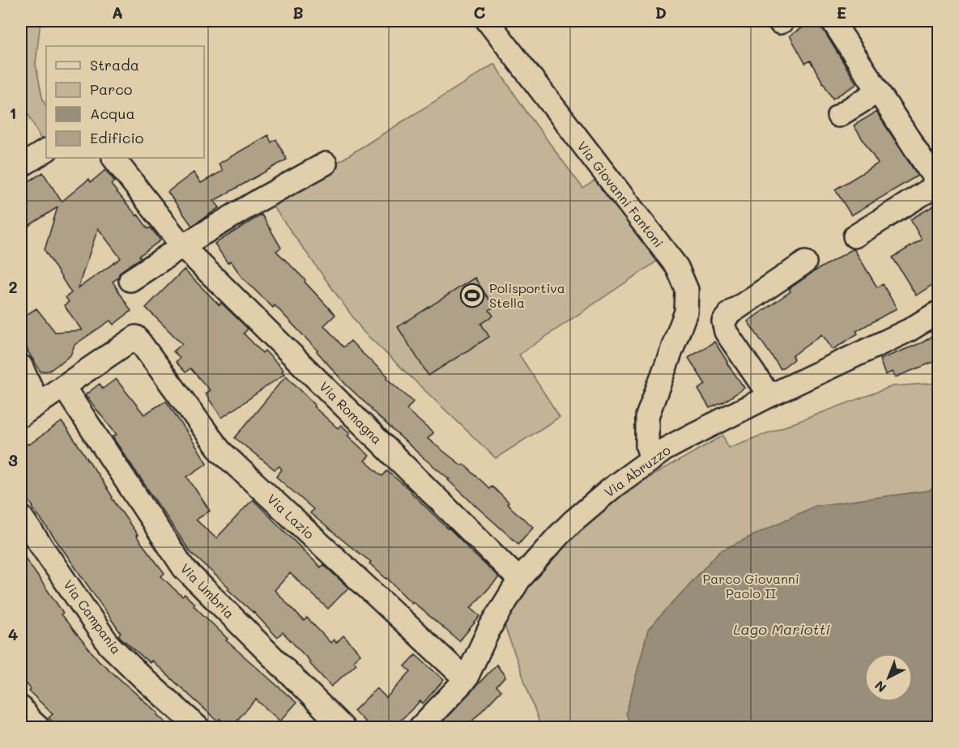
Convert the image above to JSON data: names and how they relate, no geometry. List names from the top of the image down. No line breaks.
{"streets":{"street":["Via Giovanni Fantoni","Via Romagna","Via Abruzzo","Via Lazio","Via Umbria","Via Campania"]},"crossings":[["Via Giovanni Fantoni","Via Abruzzo"],["Via Romagna","Via Abruzzo"],["Via Abruzzo","Via Lazio"],["Via Lazio","Via Umbria"]],"water":["Lago Mariotti"],"parks":["Parco Giovanni Paolo II"],"places":{"sports":["Polisportiva Stella"]},"legend":["Strada","Parco","Acqua","Edificio"],"north":"bottom left","grid":{"columns":["A","B","C","D","E"],"rows":["1","2","3","4"]}}
